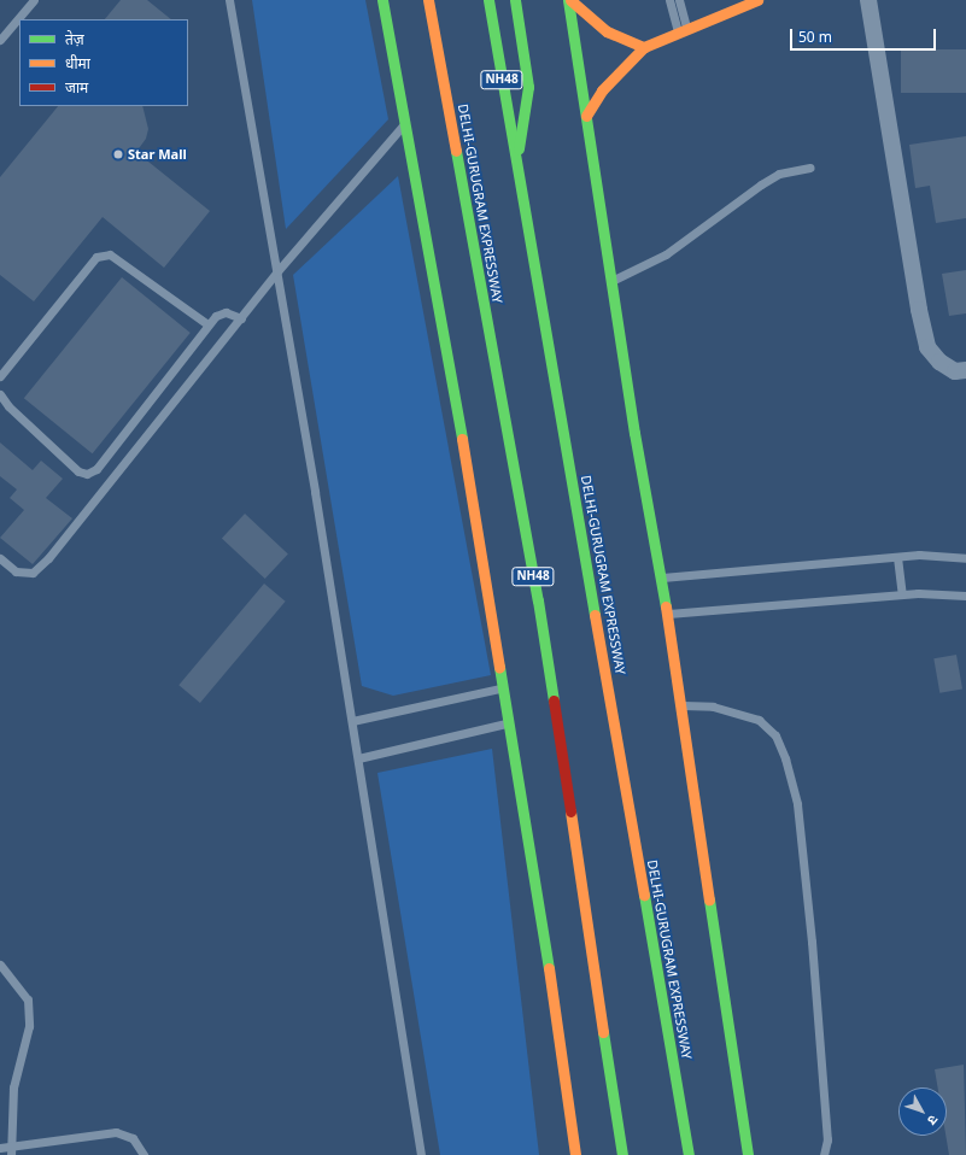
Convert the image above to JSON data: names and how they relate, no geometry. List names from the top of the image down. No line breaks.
{"streets":{"main road":["NH48","DELHI-GURUGRAM EXPRESSWAY"]},"places":["Star Mall"],"legend":["तेज़","धीमा","जाम"],"scale_bar":"50 m","north":"bottom right"}
